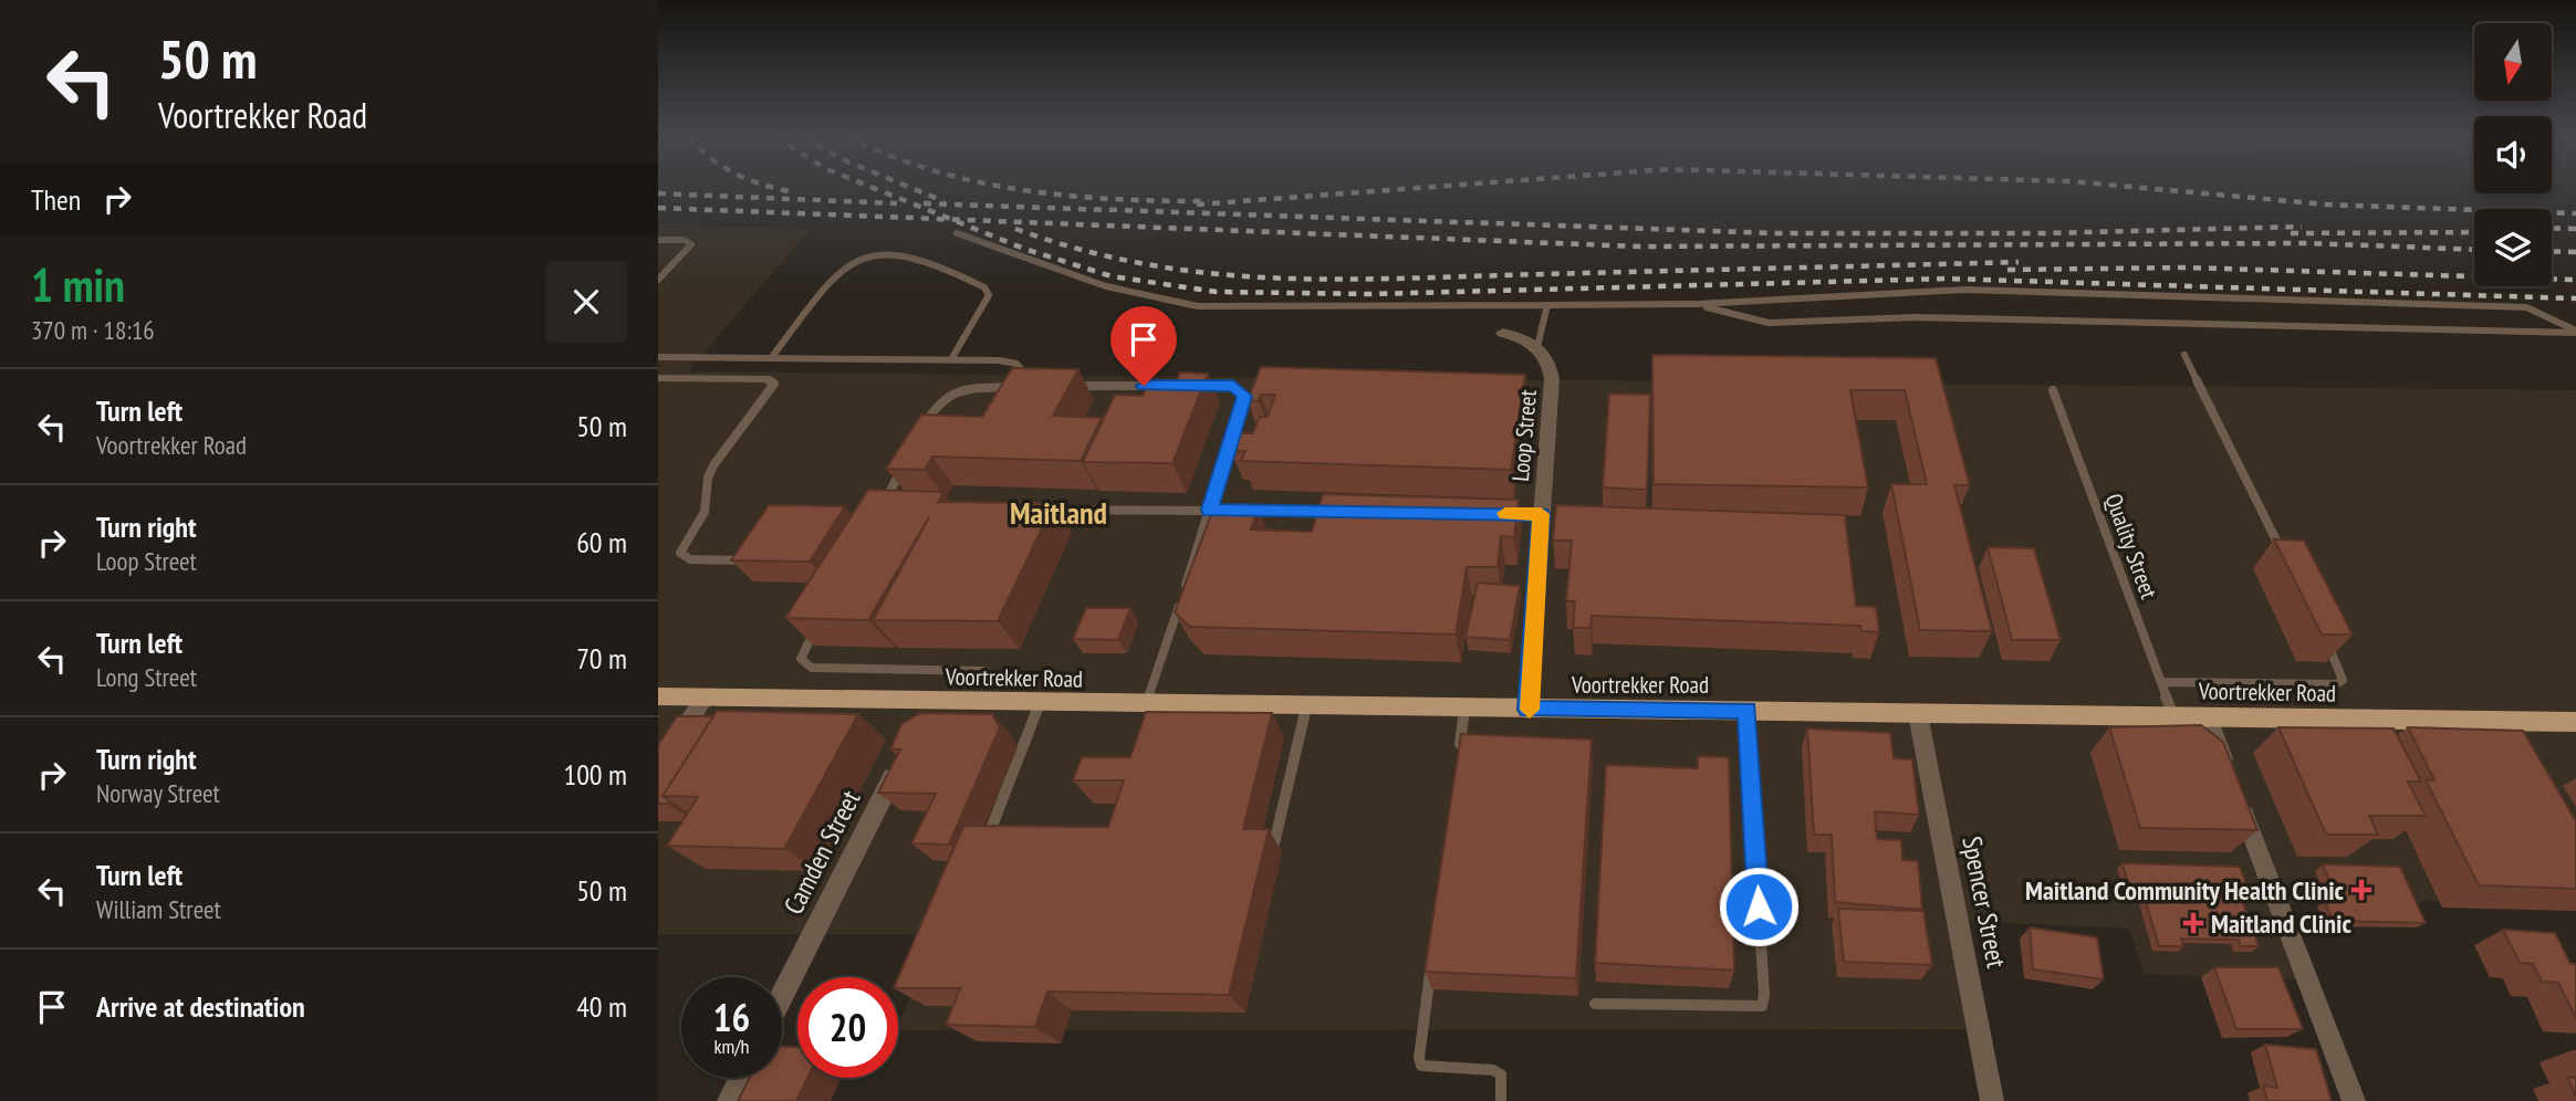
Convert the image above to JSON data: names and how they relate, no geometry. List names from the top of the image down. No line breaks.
{"streets":{"main road":["Voortrekker Road"],"street":["Loop Street","Camden Street","Spencer Street"],"lane":["Quality Street"]},"crossings":[["Loop Street","Voortrekker Road"],["Quality Street","Voortrekker Road"],["Voortrekker Road","Spencer Street"]],"districts":["Maitland"],"places":{"health":["Maitland Community Health Clinic","Maitland Clinic"]},"north":"bottom","page":{"turn":["50 m","Voortrekker Road"],"then":"Then","heading":["1 min","370 m · 18:16"],"list":[{"name":"Turn left","note":"Voortrekker Road","value":"50 m"},{"name":"Turn right","note":"Loop Street","value":"60 m"},{"name":"Turn left","note":"Long Street","value":"70 m"},{"name":"Turn right","note":"Norway Street","value":"100 m"},{"name":"Turn left","note":"William Street","value":"50 m"},{"name":"Arrive at destination","value":"40 m"}],"speed":"16 km/h","limit":"20"}}
